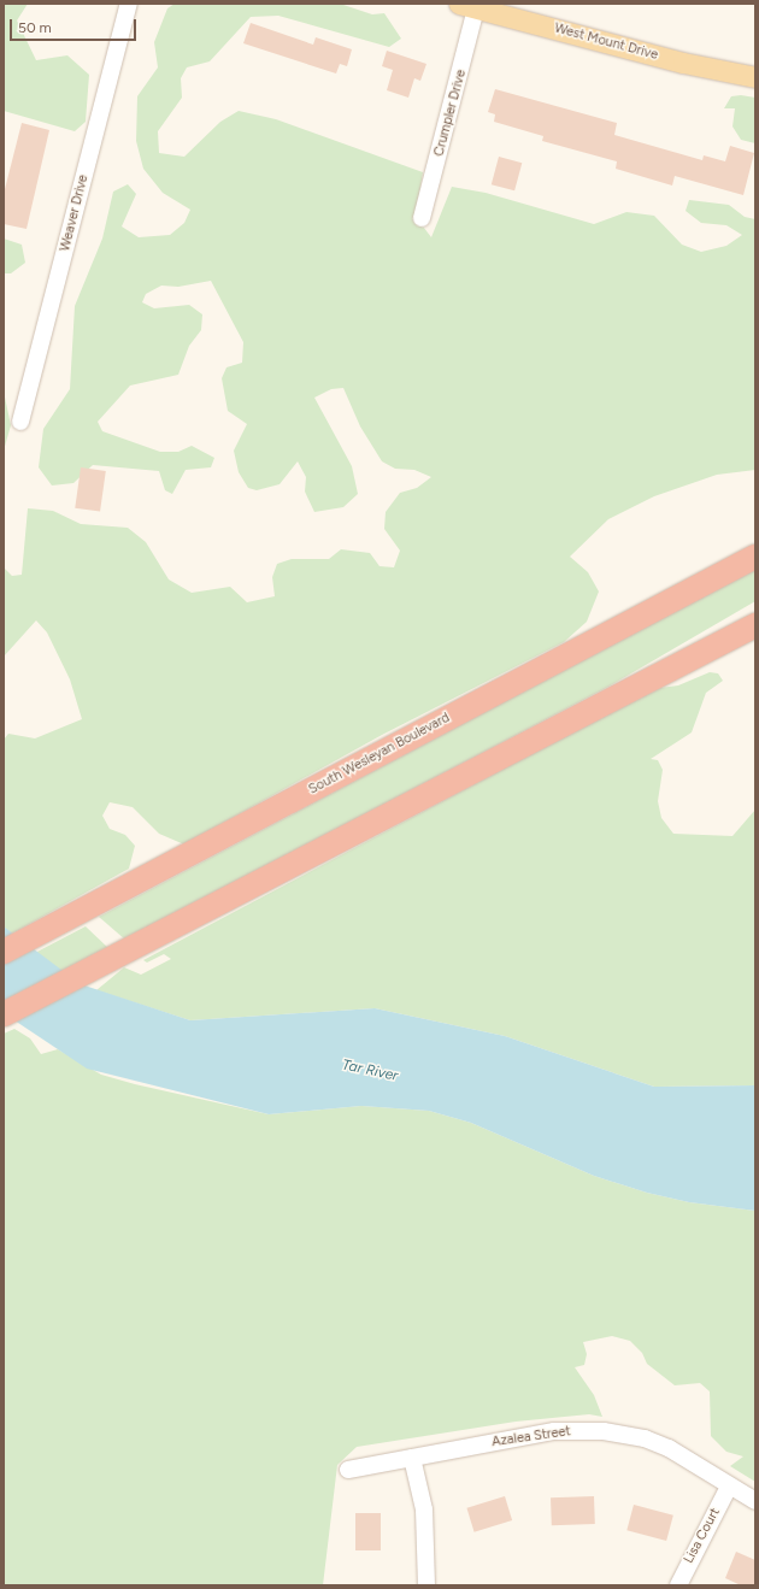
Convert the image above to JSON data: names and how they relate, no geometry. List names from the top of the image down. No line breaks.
{"streets":{"highway":["South Wesleyan Boulevard"],"main road":["West Mount Drive"],"street":["Crumpler Drive","Weaver Drive","Azalea Street","Lisa Court"]},"crossings":[["West Mount Drive","Crumpler Drive"],["Azalea Street","Lisa Court"]],"water":["Tar River"],"scale_bar":"50 m"}
